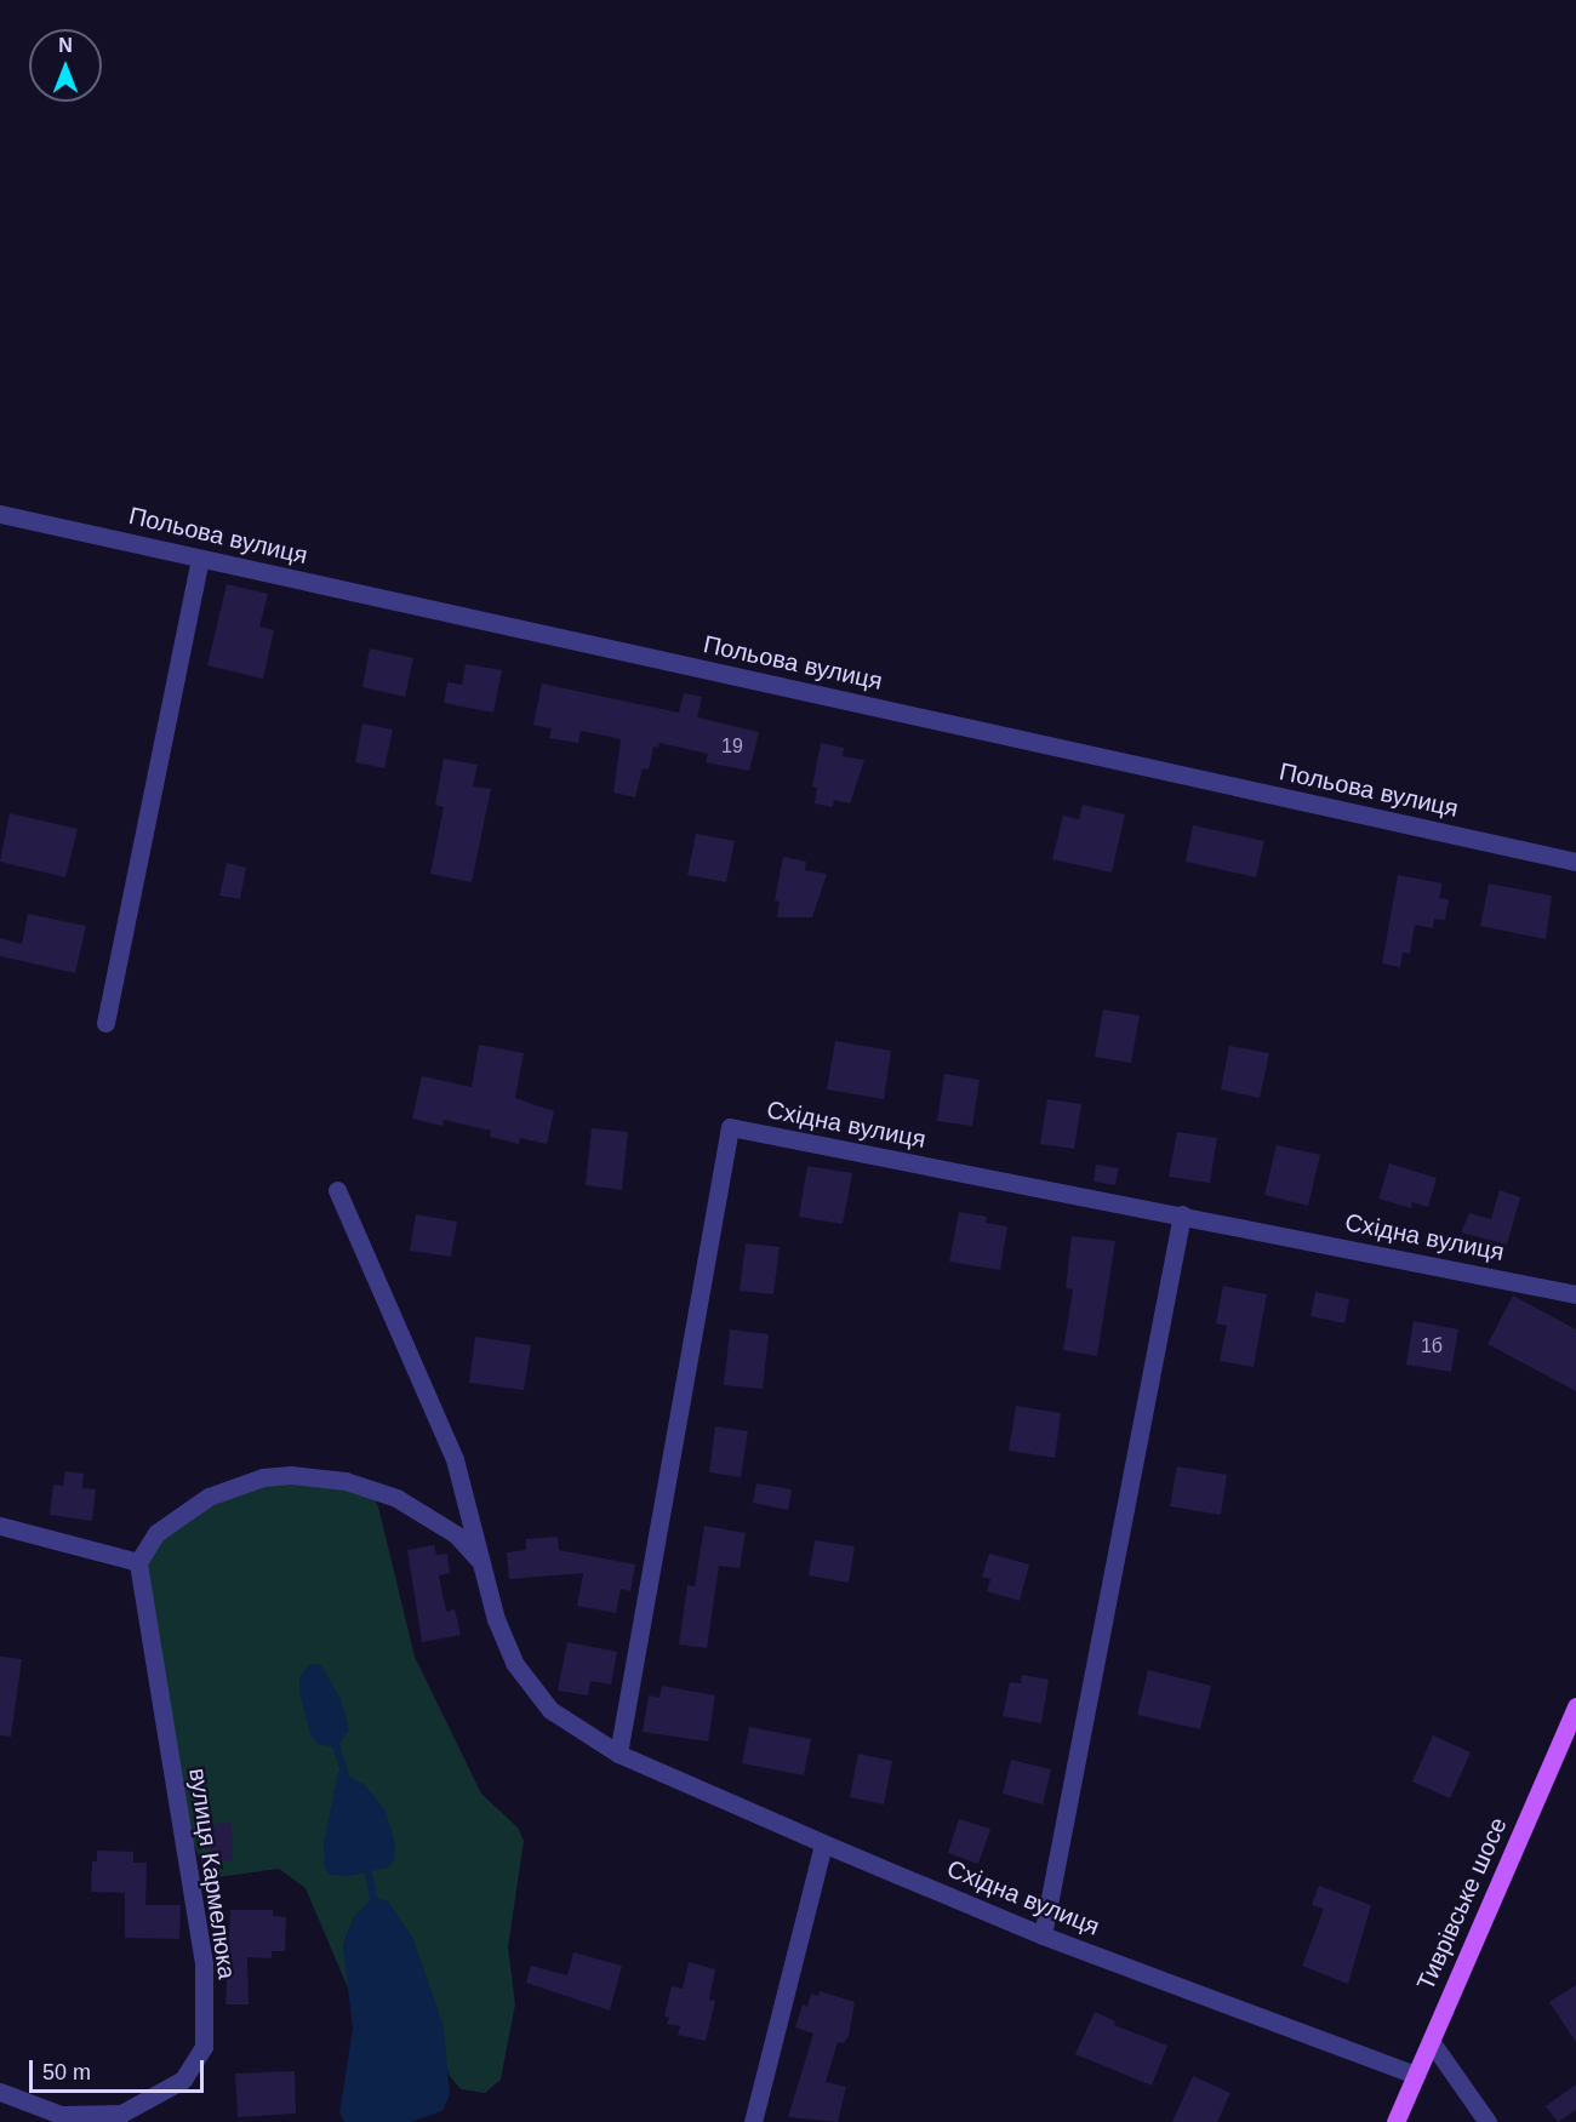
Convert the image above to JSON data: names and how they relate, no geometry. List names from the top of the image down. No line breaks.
{"streets":{"main road":["Тиврівське шосе"],"street":["Польова вулиця","Східна вулиця","вулиця Кармелюка"]},"crossings":[["Східна вулиця","Тиврівське шосе"]],"house_numbers":["19","1б"],"scale_bar":"50 m","north":"top"}
